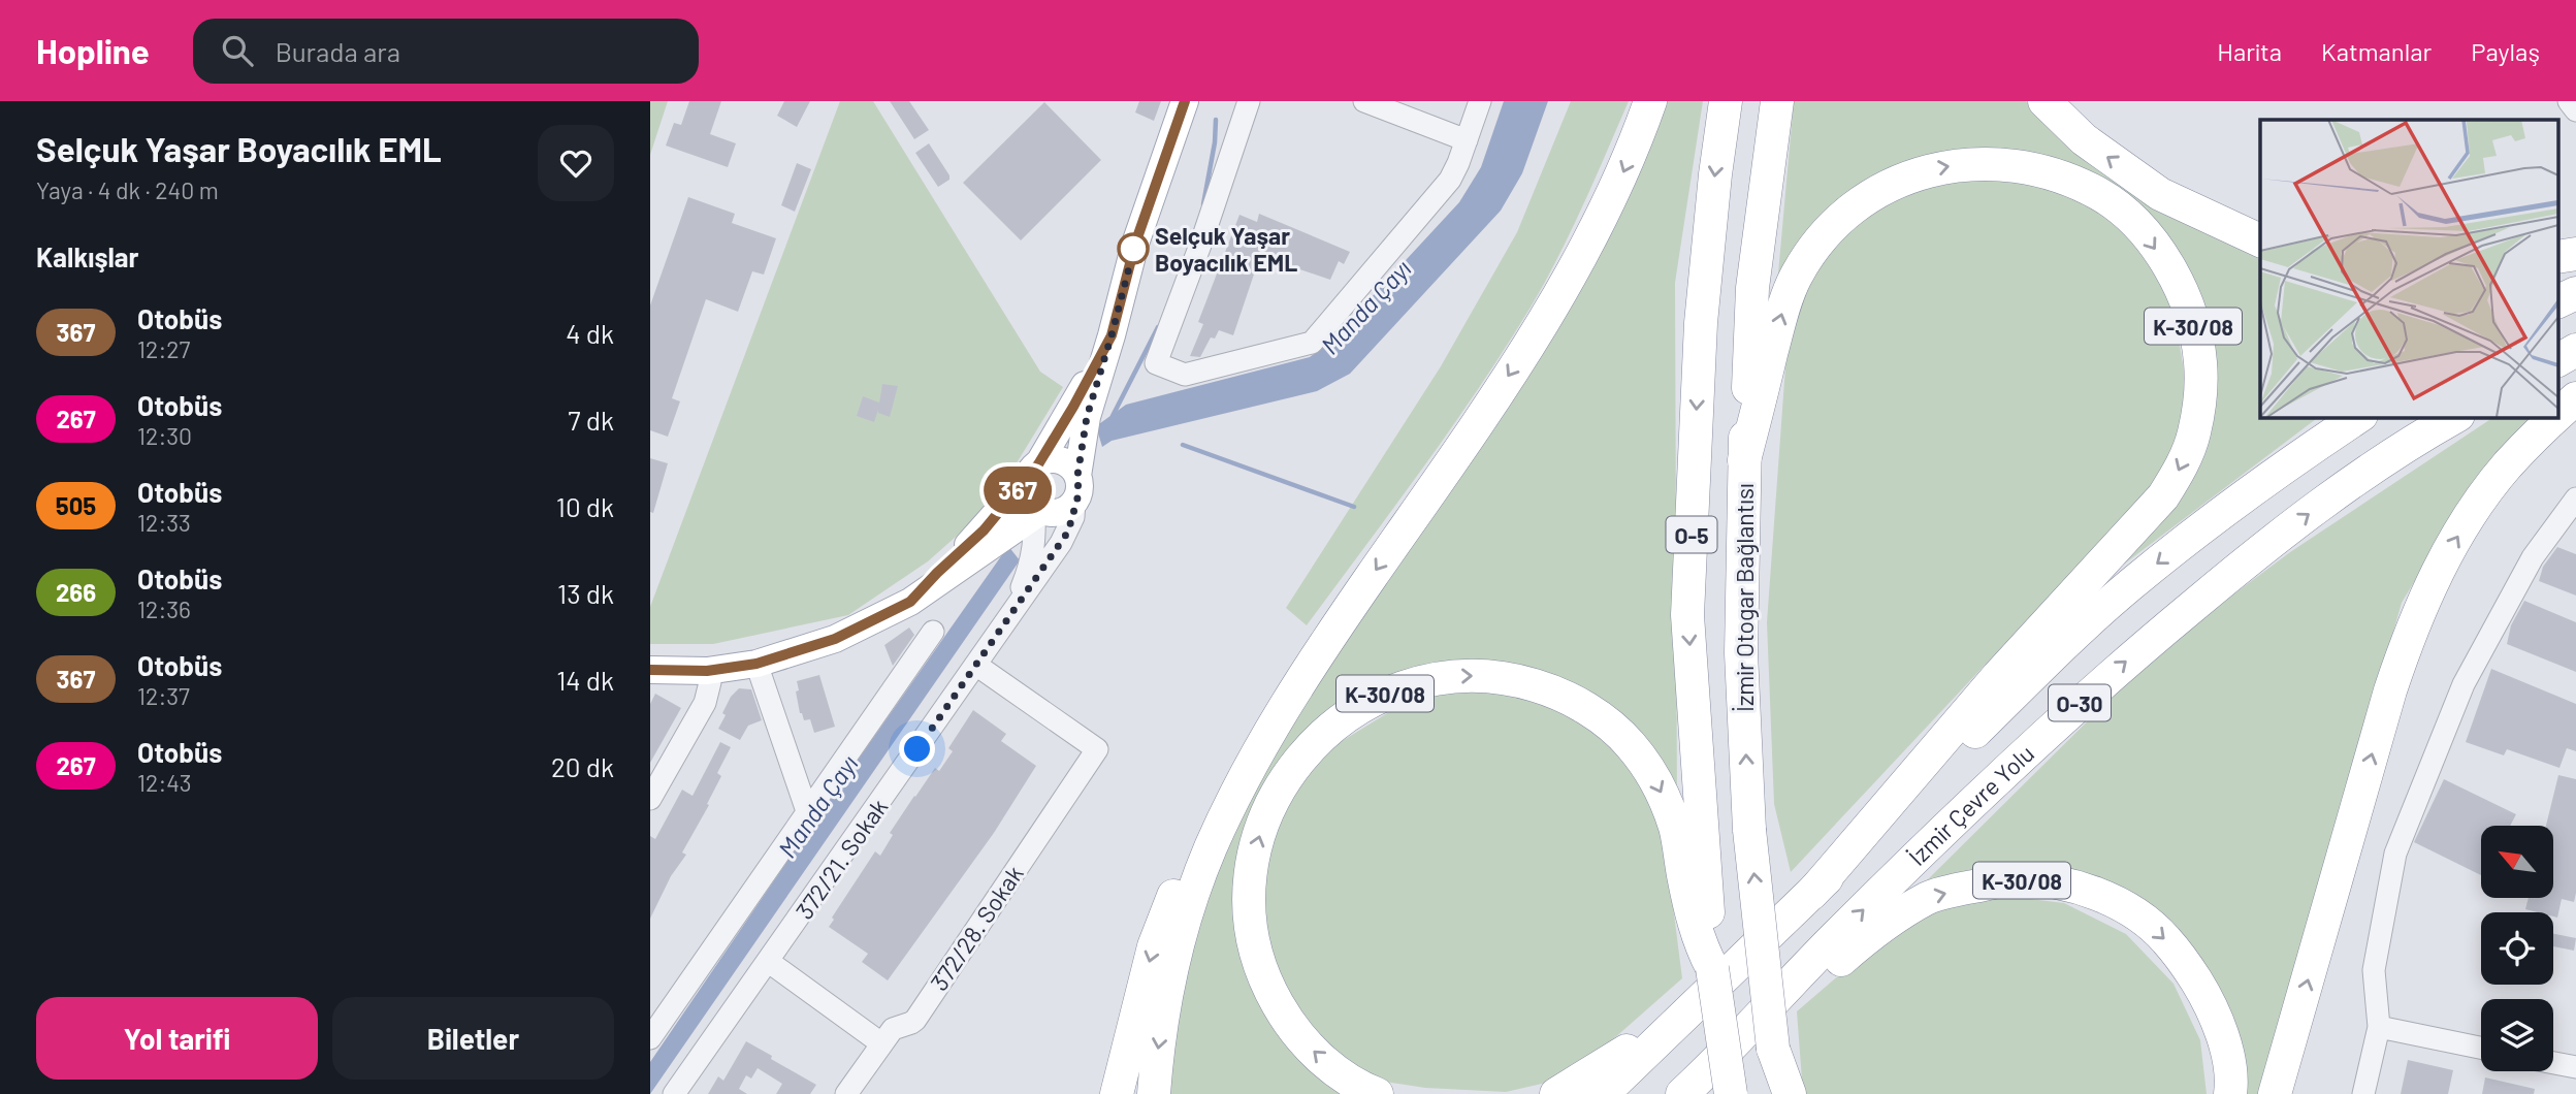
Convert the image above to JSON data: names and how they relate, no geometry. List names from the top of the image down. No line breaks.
{"streets":{"highway":["K-30/08","O-5","İzmir Otogar Bağlantısı","O-30","İzmir Çevre Yolu"],"street":["372/21. Sokak","372/28. Sokak"]},"crossings":[["K-30/08","O-5"],["K-30/08","İzmir Otogar Bağlantısı"],["K-30/08","İzmir Çevre Yolu"],["372/21. Sokak","372/28. Sokak"]],"water":["Manda Çayı"],"places":["Selçuk Yaşar Boyacılık EML"],"lines":["bus line 367"],"north":"top left","page":{"header":"Hopline","search":"Burada ara","nav":["Harita","Katmanlar","Paylaş"],"heading":[["Selçuk Yaşar Boyacılık EML","Yaya · 4 dk · 240 m"],"Kalkışlar"],"on_map":"367","list":[{"mark":"367","name":"Otobüs","note":"12:27","value":"4 dk"},{"mark":"267","name":"Otobüs","note":"12:30","value":"7 dk"},{"mark":"505","name":"Otobüs","note":"12:33","value":"10 dk"},{"mark":"266","name":"Otobüs","note":"12:36","value":"13 dk"},{"mark":"367","name":"Otobüs","note":"12:37","value":"14 dk"},{"mark":"267","name":"Otobüs","note":"12:43","value":"20 dk"}],"buttons":["Yol tarifi","Biletler"]}}
